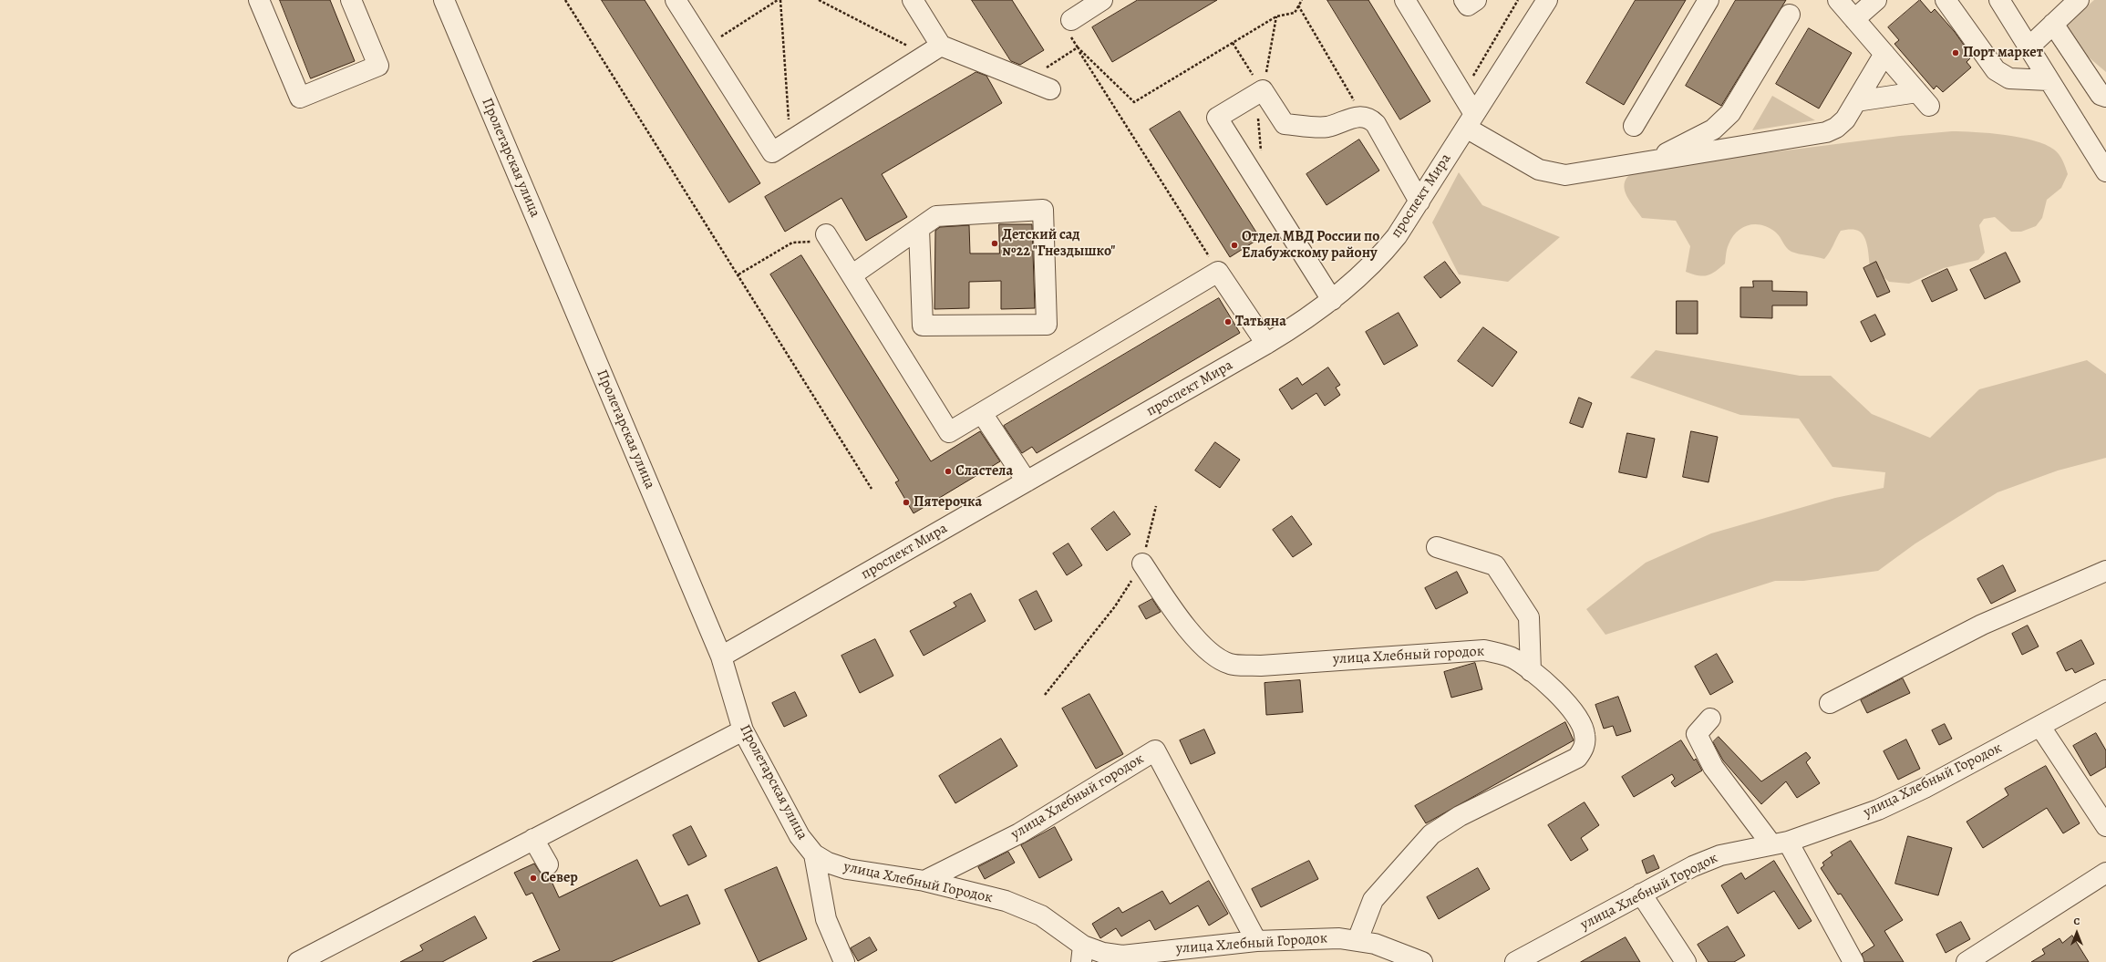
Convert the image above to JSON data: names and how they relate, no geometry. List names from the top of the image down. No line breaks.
{"streets":{"street":["Пролетарская улица","проспект Мира","улица Хлебный городок","улица Хлебный Городок"]},"crossings":[["Пролетарская улица","проспект Мира"],["Пролетарская улица","улица Хлебный Городок"],["улица Хлебный городок","улица Хлебный Городок"]],"places":["Порт маркет","Детский сад №22 \"Гнездышко\"","Отдел МВД России по Елабужскому району","Татьяна","Сластела","Пятерочка","Север"],"north":"top"}
